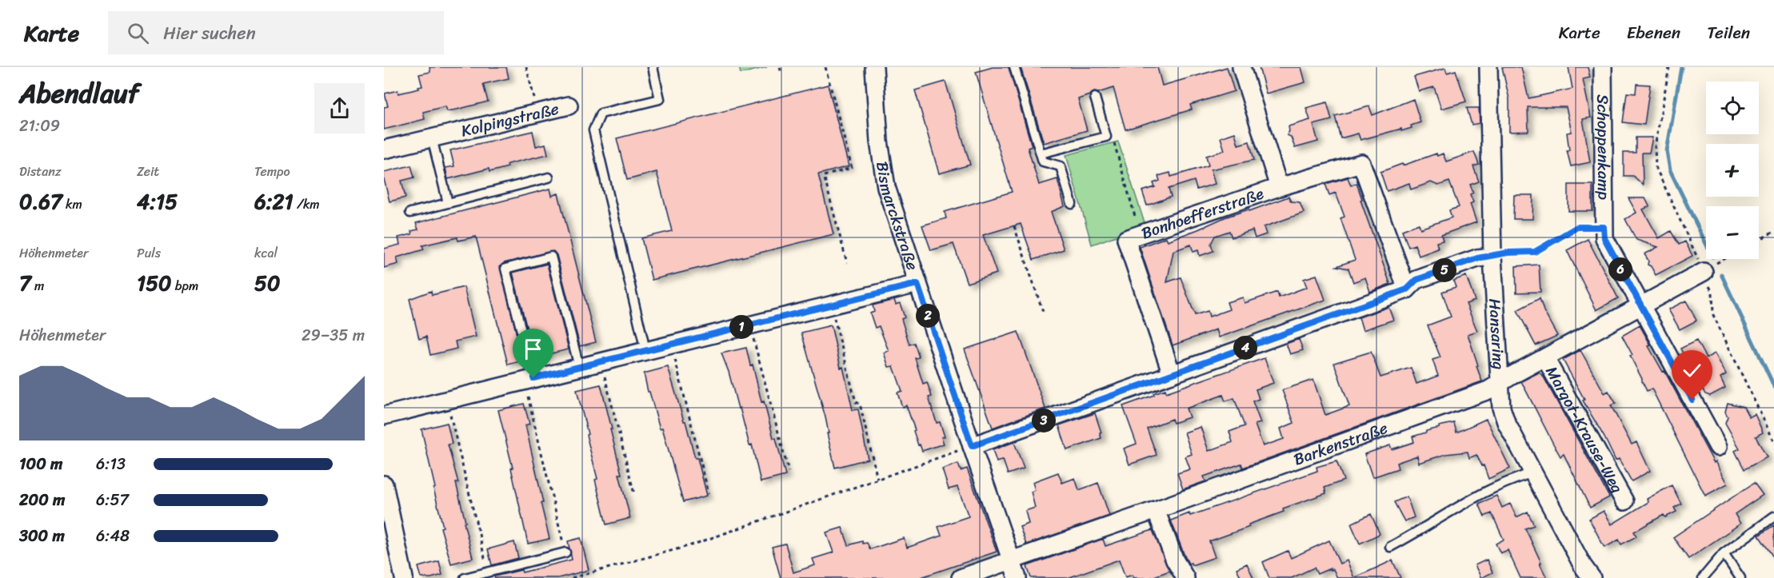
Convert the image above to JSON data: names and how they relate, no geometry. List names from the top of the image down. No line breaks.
{"streets":{"street":["Kolpingstraße","Schoppenkamp","Bonhoefferstraße","Bismarckstraße","Hansaring","Margot-Krause-Weg","Barkenstraße"]},"crossings":[["Schoppenkamp","Barkenstraße"],["Bismarckstraße","Barkenstraße"],["Hansaring","Barkenstraße"],["Margot-Krause-Weg","Barkenstraße"]],"page":{"header":"Karte","search":"Hier suchen","nav":["Karte","Ebenen","Teilen"],"heading":["Abendlauf","21:09"],"map_buttons":["+","−"],"stats":[["Distanz","0.67 km"],["Zeit","4:15"],["Tempo","6:21 /km"],["Höhenmeter","7 m"],["Puls","150 bpm"],["kcal","50"]],"pins":["6","5","2","1","4","3"],"chart":["Höhenmeter","29–35 m"],"list":[{"name":"100 m","note":"6:13"},{"name":"200 m","note":"6:57"},{"name":"300 m","note":"6:48"}]}}
